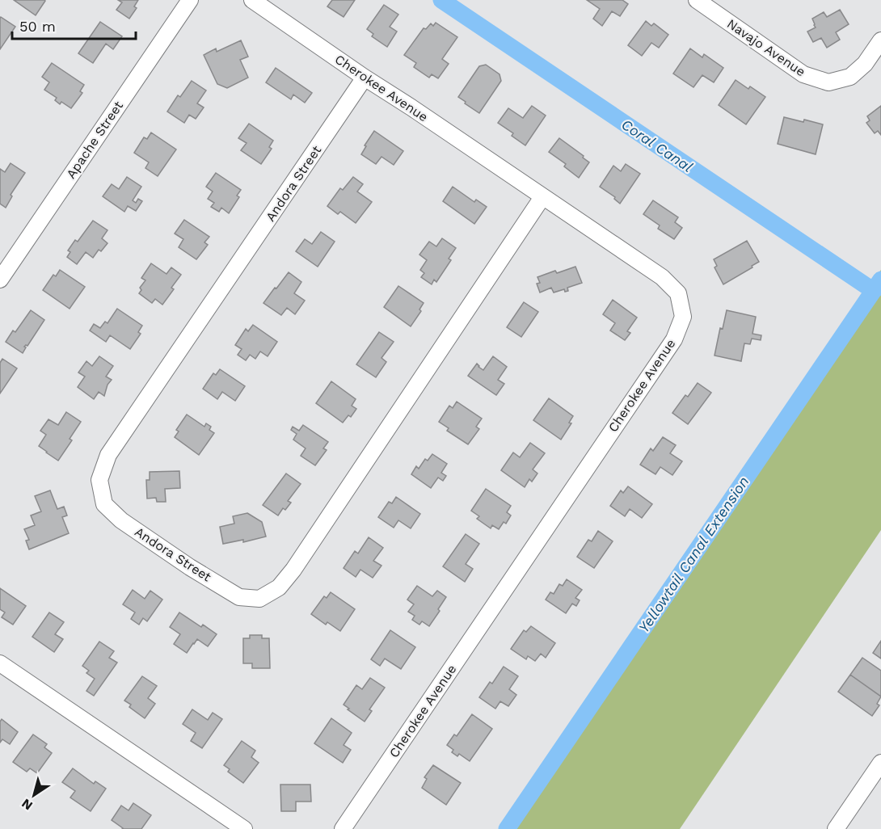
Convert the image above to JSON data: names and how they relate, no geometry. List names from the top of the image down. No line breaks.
{"streets":{"street":["Navajo Avenue","Cherokee Avenue","Apache Street","Andora Street"]},"crossings":[["Cherokee Avenue","Andora Street"]],"water":["Coral Canal","Yellowtail Canal Extension"],"scale_bar":"50 m","north":"bottom left"}
